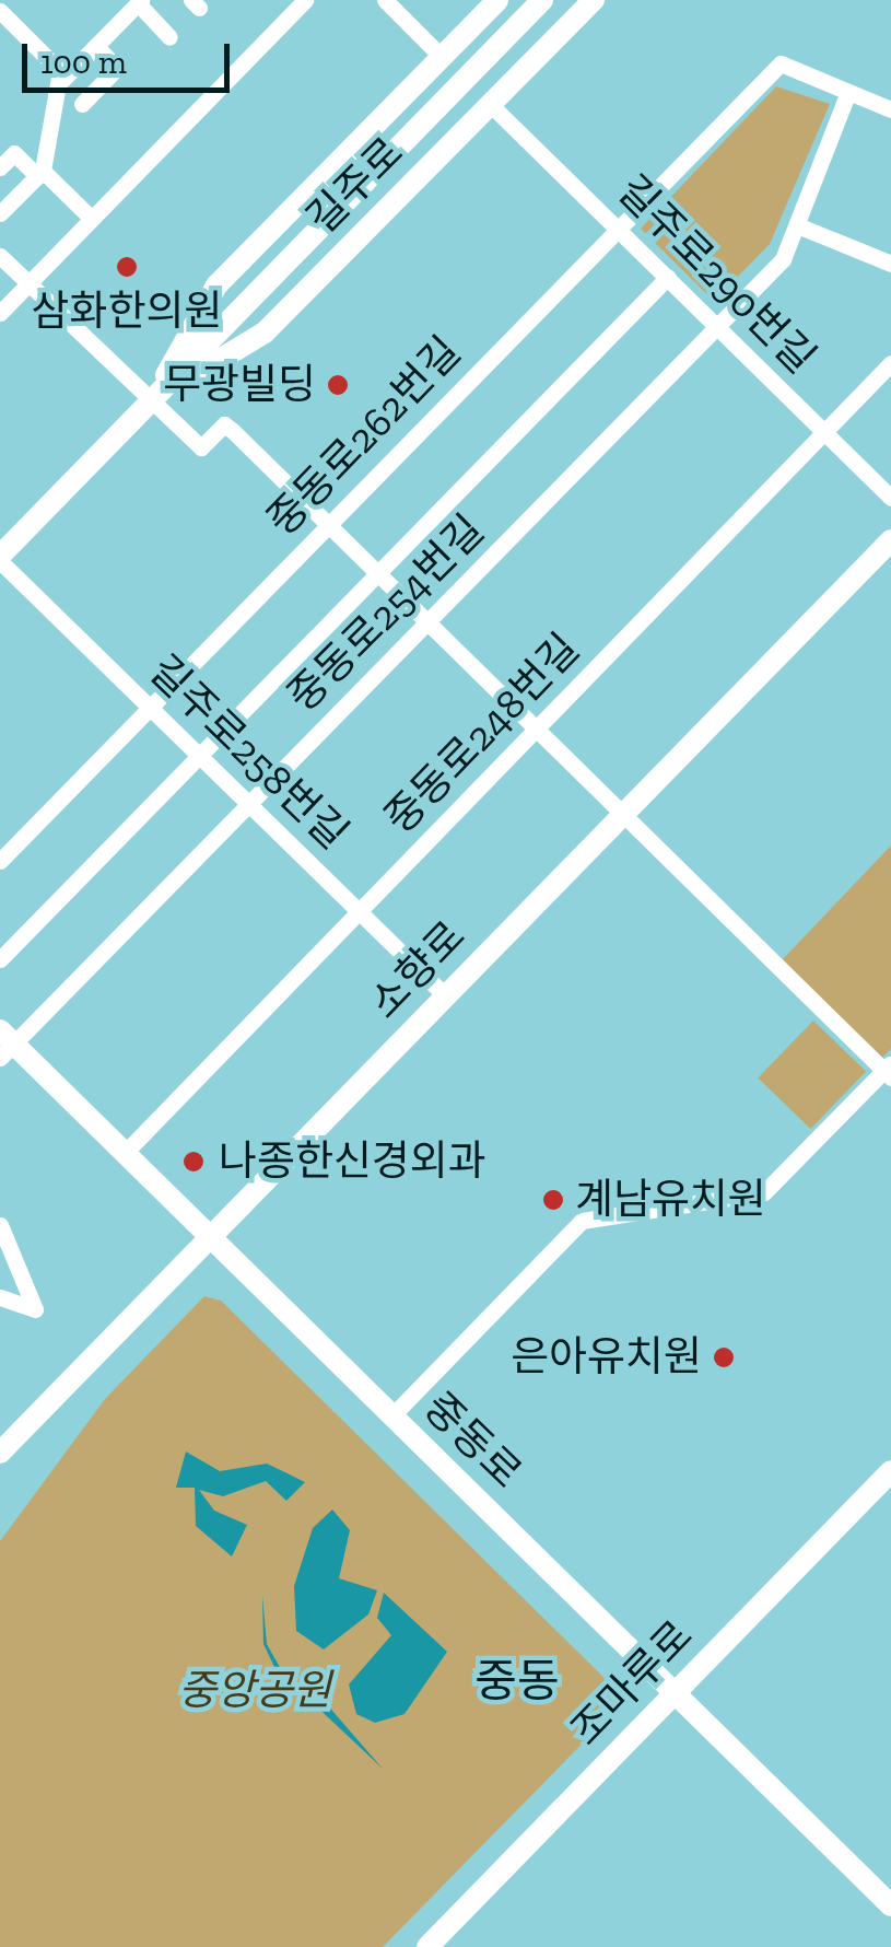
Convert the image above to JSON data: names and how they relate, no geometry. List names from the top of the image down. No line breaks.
{"streets":{"street":["길주로","길주로290번길","중동로262번길","중동로254번길","중동로248번길","길주로258번길","소향로","중동로","조마루로"]},"crossings":[["길주로","길주로290번길"],["길주로","길주로258번길"],["길주로290번길","중동로262번길"],["길주로290번길","중동로254번길"],["길주로290번길","중동로248번길"],["중동로262번길","중동로254번길"],["중동로262번길","길주로258번길"],["중동로254번길","길주로258번길"],["중동로254번길","중동로"],["중동로248번길","길주로258번길"],["중동로248번길","중동로"],["길주로258번길","소향로"],["소향로","중동로"],["중동로","조마루로"]],"districts":["중동"],"parks":["중앙공원"],"places":["삼화한의원","무광빌딩","나종한신경외과","계남유치원","은아유치원"],"scale_bar":"100 m"}
